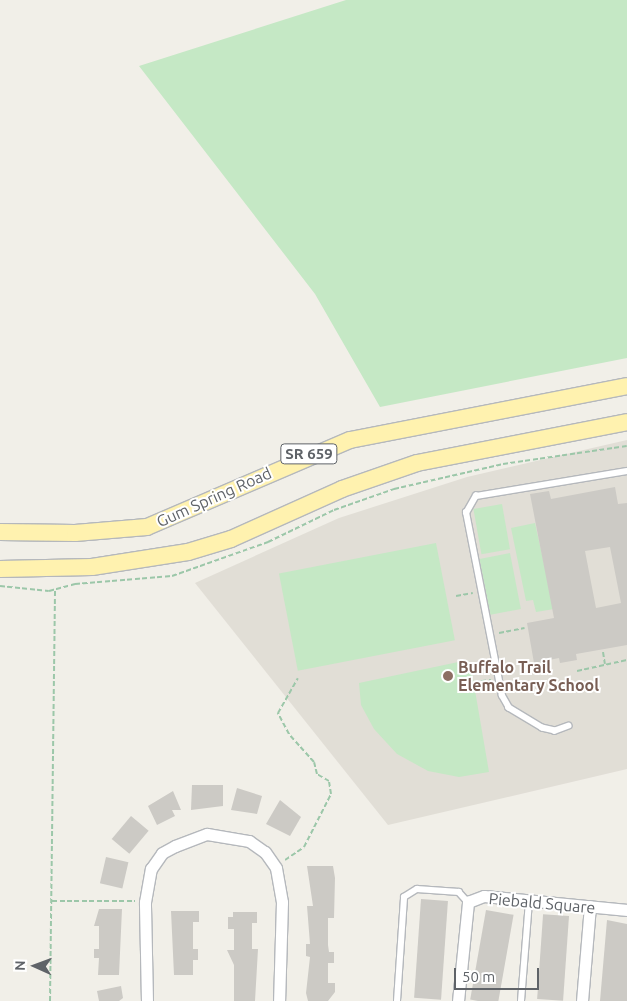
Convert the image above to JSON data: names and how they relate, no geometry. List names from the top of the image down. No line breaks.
{"streets":{"main road":["SR 659","Gum Spring Road"],"street":["Piebald Square"]},"places":["Buffalo Trail Elementary School"],"scale_bar":"50 m","north":"left"}
